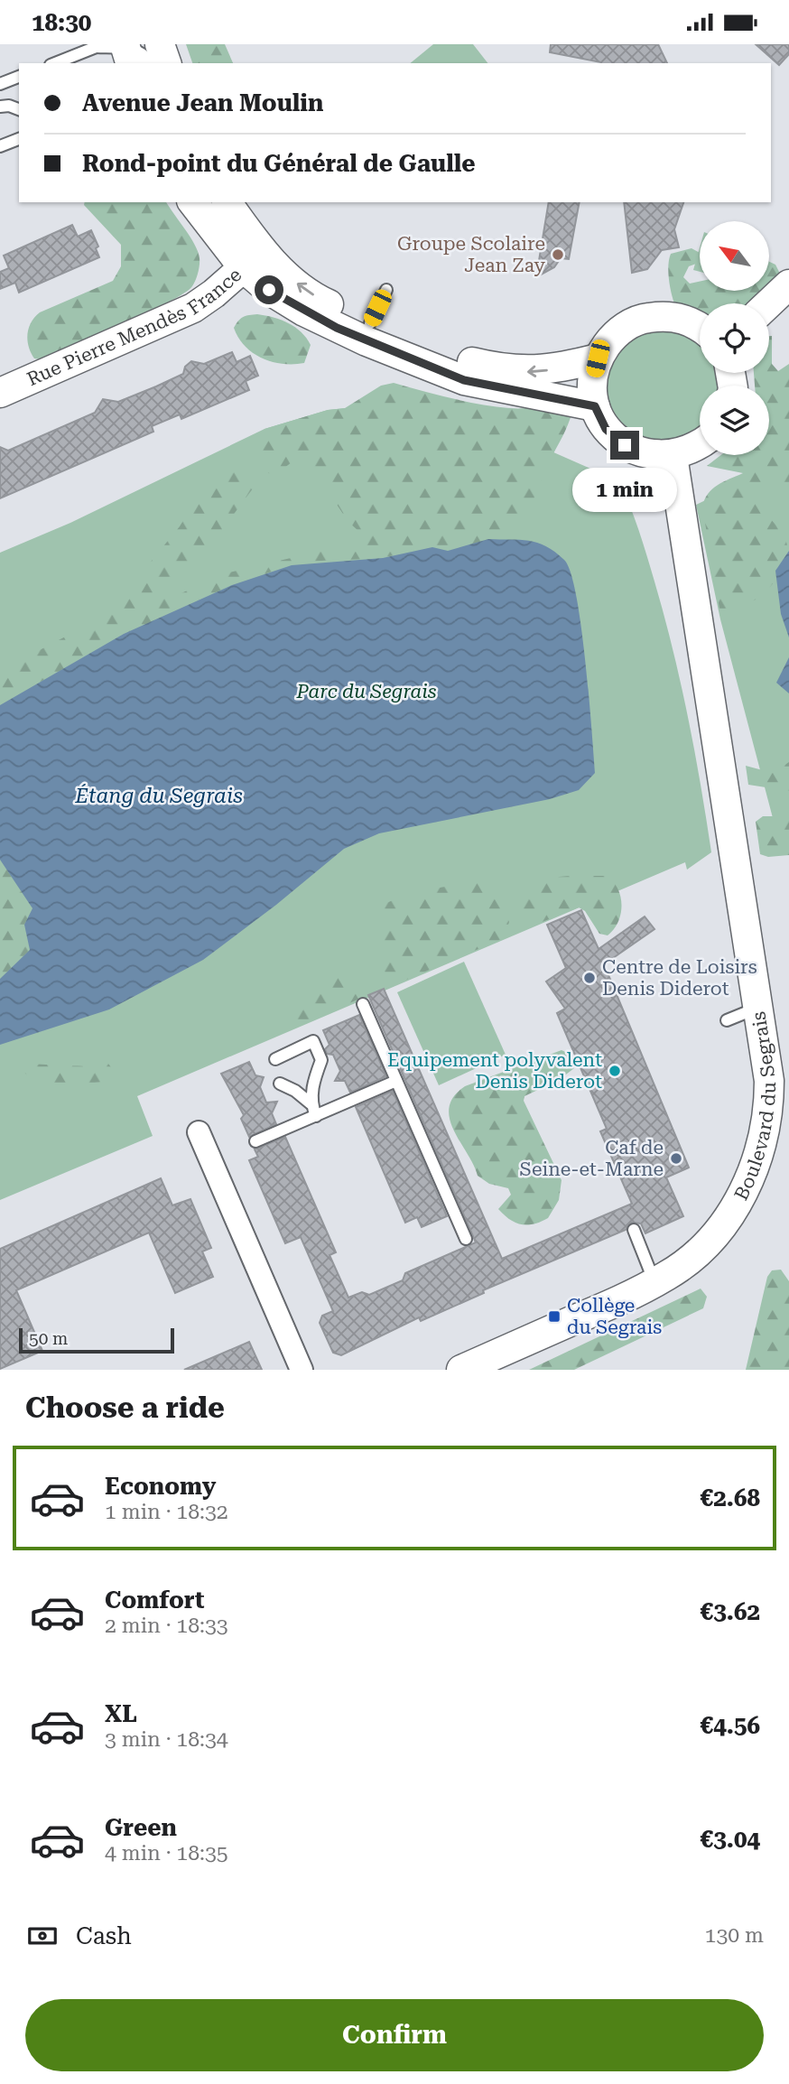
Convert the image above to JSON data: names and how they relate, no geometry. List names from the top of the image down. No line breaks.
{"streets":{"street":["Rue Pierre Mendès France","Boulevard du Segrais"]},"water":["Étang du Segrais"],"parks":["Parc du Segrais"],"places":{"other":["Groupe Scolaire Jean Zay","Centre de Loisirs Denis Diderot","Equipement polyvalent Denis Diderot","Caf de Seine-et-Marne"],"transit":["Collège du Segrais"]},"scale_bar":"50 m","north":"top left","page":{"status":"18:30","banner":["Avenue Jean Moulin","Rond-point du Général de Gaulle"],"bubble":"1 min","scale":"50 m","heading":"Choose a ride","list":[{"name":"Economy","note":"1 min · 18:32","value":"€2.68"},{"name":"Comfort","note":"2 min · 18:33","value":"€3.62"},{"name":"XL","note":"3 min · 18:34","value":"€4.56"},{"name":"Green","note":"4 min · 18:35","value":"€3.04"}],"pay":["Cash","130 m"],"buttons":"Confirm"}}
